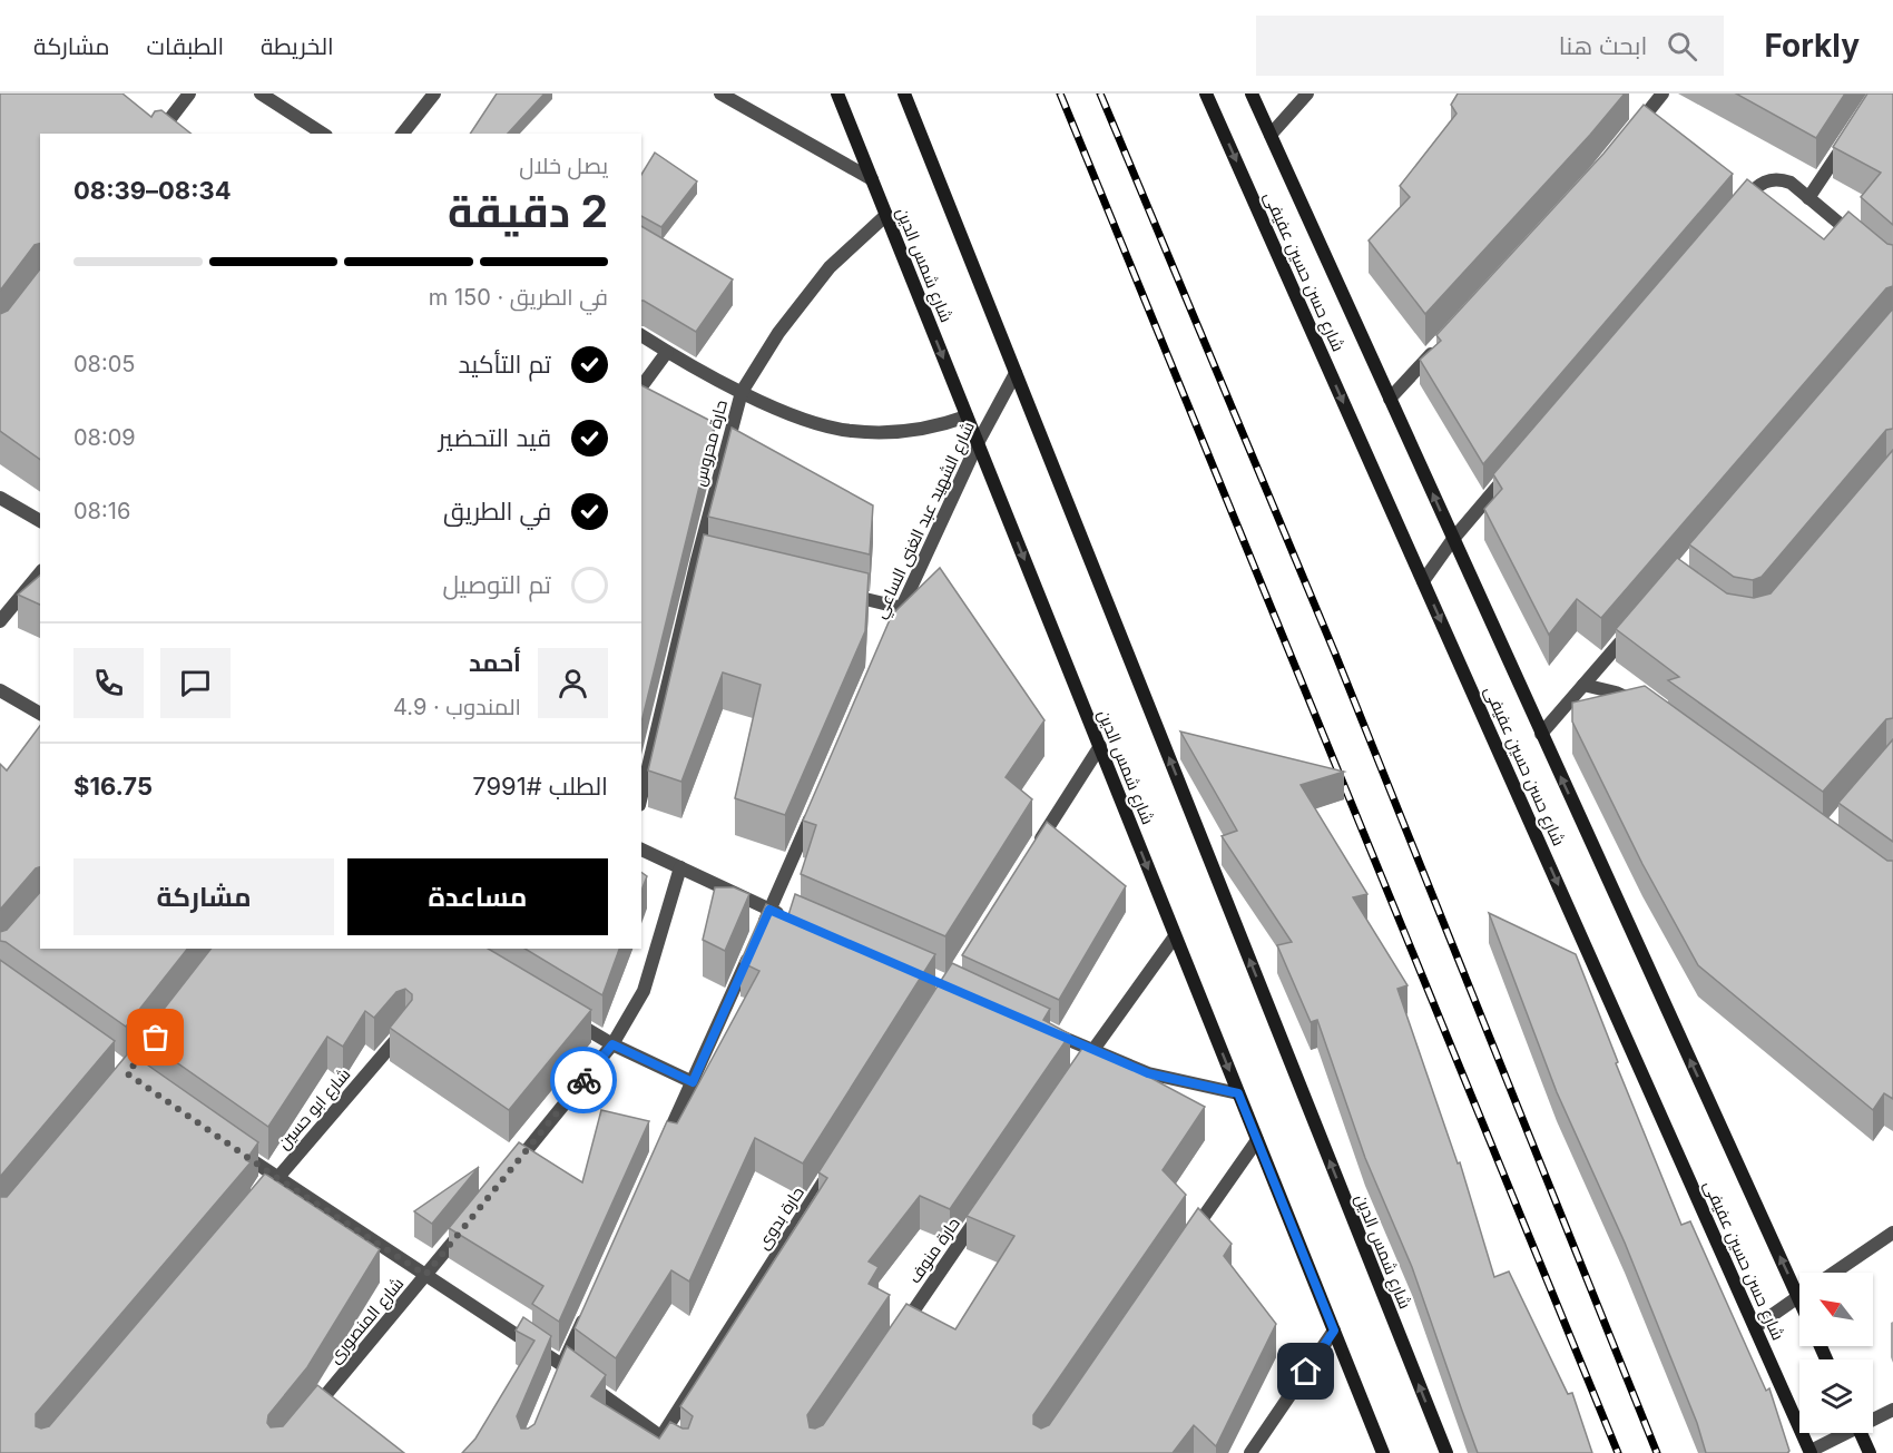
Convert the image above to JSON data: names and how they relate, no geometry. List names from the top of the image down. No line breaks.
{"streets":{"street":["شارع شمس الدين","شارع حسن حسين عفيفى","حارة محروس","شارع الشهيد عبد الغنى الساعي","شارع ابو حسين","حارة بدوى","حارة منوف","شارع المنصورى"]},"crossings":[["شارع شمس الدين","حارة محروس"],["شارع شمس الدين","شارع الشهيد عبد الغنى الساعي"]],"north":"top left","page":{"header":"Forkly","search":"ابحث هنا","nav":["الخريطة","الطبقات","مشاركة"],"heading":["2 دقيقة","يصل خلال","08:34–08:39"],"panel":["أحمد","المندوب · 4.9","الطلب #7991","$16.75"],"bar":"في الطريق · 150 m","list":[["تم التأكيد","08:05"],["قيد التحضير","08:09"],["في الطريق","08:16"],"تم التوصيل"],"buttons":["مساعدة","مشاركة"]}}
